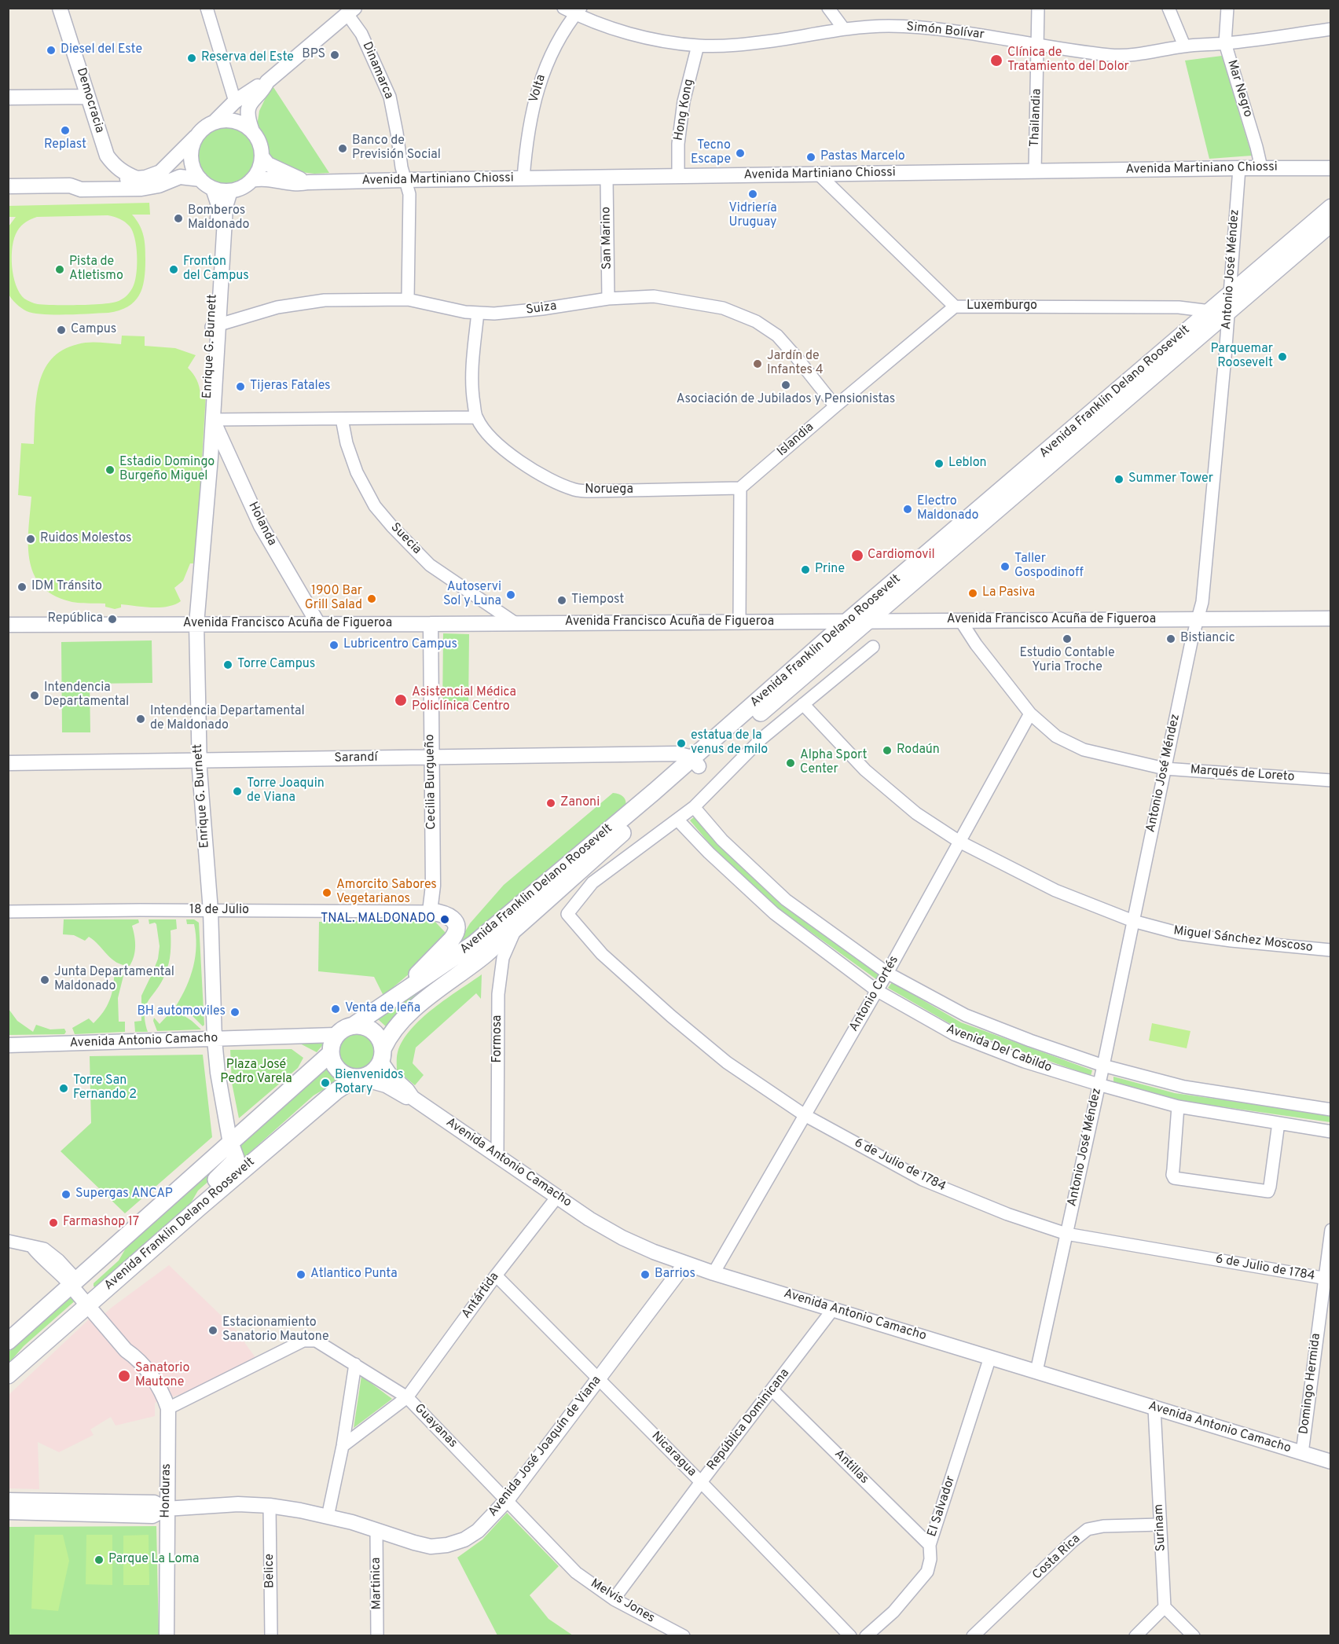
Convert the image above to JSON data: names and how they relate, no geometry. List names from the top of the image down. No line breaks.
{"streets":{"main road":["Avenida Franklin Delano Roosevelt"],"street":["Simón Bolívar","Dinamarca","Volta","Mar Negro","Democracia","Hong Kong","Thailandia","Avenida Martiniano Chiossi","San Marino","Antonio José Méndez","Luxemburgo","Suiza","Enrique G. Burnett","Islandia","Noruega","Holanda","Suecia","Avenida Francisco Acuña de Figueroa","Sarandí","Marqués de Loreto","Cecilia Burgueño","18 de Julio","Miguel Sánchez Moscoso","Antonio Cortés","Formosa","Avenida Antonio Camacho","Avenida Del Cabildo","6 de Julio de 1784","Antártida","Domingo Hermida","República Dominicana","Guayanas","Avenida José Joaquín de Viana","Nicaragua","Antillas","Honduras","El Salvador","Surinam","Costa Rica","Belice","Martinica","Melvis Jones"]},"crossings":[["Simón Bolívar","Volta"],["Simón Bolívar","Mar Negro"],["Simón Bolívar","Hong Kong"],["Simón Bolívar","Thailandia"],["Dinamarca","Avenida Martiniano Chiossi"],["Dinamarca","Suiza"],["Volta","Avenida Martiniano Chiossi"],["Mar Negro","Avenida Martiniano Chiossi"],["Hong Kong","Avenida Martiniano Chiossi"],["Thailandia","Avenida Martiniano Chiossi"],["Avenida Martiniano Chiossi","San Marino"],["Avenida Martiniano Chiossi","Antonio José Méndez"],["Avenida Martiniano Chiossi","Luxemburgo"],["Avenida Martiniano Chiossi","Enrique G. Burnett"],["San Marino","Suiza"],["Antonio José Méndez","Avenida Franklin Delano Roosevelt"],["Antonio José Méndez","Avenida Francisco Acuña de Figueroa"],["Antonio José Méndez","Marqués de Loreto"],["Antonio José Méndez","Miguel Sánchez Moscoso"],["Antonio José Méndez","Avenida Antonio Camacho"],["Antonio José Méndez","Avenida Del Cabildo"],["Antonio José Méndez","6 de Julio de 1784"],["Luxemburgo","Avenida Franklin Delano Roosevelt"],["Luxemburgo","Islandia"],["Suiza","Enrique G. Burnett"],["Suiza","Islandia"],["Suiza","Noruega"],["Enrique G. Burnett","Avenida Franklin Delano Roosevelt"],["Enrique G. Burnett","Holanda"],["Enrique G. Burnett","Avenida Francisco Acuña de Figueroa"],["Enrique G. Burnett","Sarandí"],["Enrique G. Burnett","18 de Julio"],["Enrique G. Burnett","Avenida Antonio Camacho"],["Avenida Franklin Delano Roosevelt","Avenida Francisco Acuña de Figueroa"],["Avenida Franklin Delano Roosevelt","Sarandí"],["Avenida Franklin Delano Roosevelt","Formosa"],["Avenida Franklin Delano Roosevelt","Avenida Antonio Camacho"],["Avenida Franklin Delano Roosevelt","Honduras"],["Islandia","Noruega"],["Holanda","Avenida Francisco Acuña de Figueroa"],["Suecia","Avenida Francisco Acuña de Figueroa"],["Avenida Francisco Acuña de Figueroa","Marqués de Loreto"],["Avenida Francisco Acuña de Figueroa","Cecilia Burgueño"],["Sarandí","Cecilia Burgueño"],["Marqués de Loreto","Antonio Cortés"],["Cecilia Burgueño","18 de Julio"],["Miguel Sánchez Moscoso","Antonio Cortés"],["Antonio Cortés","Avenida Antonio Camacho"],["Antonio Cortés","Avenida Del Cabildo"],["Antonio Cortés","6 de Julio de 1784"],["Formosa","Avenida Antonio Camacho"],["Avenida Antonio Camacho","Antártida"],["Avenida Antonio Camacho","Domingo Hermida"],["Avenida Antonio Camacho","República Dominicana"],["Avenida Antonio Camacho","Avenida José Joaquín de Viana"],["Avenida Antonio Camacho","El Salvador"],["Avenida Antonio Camacho","Surinam"],["Avenida Del Cabildo","6 de Julio de 1784"],["6 de Julio de 1784","Domingo Hermida"],["Antártida","Guayanas"],["Antártida","Nicaragua"],["República Dominicana","Nicaragua"],["República Dominicana","Antillas"],["República Dominicana","Melvis Jones"],["Guayanas","Avenida José Joaquín de Viana"],["Guayanas","Honduras"],["Guayanas","Melvis Jones"],["Avenida José Joaquín de Viana","Nicaragua"],["Avenida José Joaquín de Viana","Honduras"],["Avenida José Joaquín de Viana","Belice"],["Avenida José Joaquín de Viana","Martinica"],["Avenida José Joaquín de Viana","Melvis Jones"],["Antillas","El Salvador"],["Surinam","Costa Rica"]],"parks":["Plaza José Pedro Varela"],"places":["Diesel del Este","BPS","Reserva del Este","Clínica de Tratamiento del Dolor","Replast","Banco de Previsión Social","Tecno Escape","Pastas Marcelo","Vidriería Uruguay","Bomberos Maldonado","Pista de Atletismo","Fronton del Campus","Campus","Parquemar Roosevelt","Jardín de Infantes 4","Asociación de Jubilados y Pensionistas","Tijeras Fatales","Leblon","Estadio Domingo Burgeño Miguel","Summer Tower","Electro Maldonado","Ruidos Molestos","Cardiomovil","Taller Gospodinoff","Prine","IDM Tránsito","La Pasiva","Autoservi Sol y Luna","1900 Bar Grill Salad","Tiempost","República","Estudio Contable Yuria Troche","Bistiancic","Lubricentro Campus","Torre Campus","Intendencia Departamental","Asistencial Médica Policlínica Centro","Intendencia Departamental de Maldonado","estatua de la venus de milo","Rodaún","Alpha Sport Center","Torre Joaquin de Viana","Zanoni","Amorcito Sabores Vegetarianos","TNAL. MALDONADO","Junta Departamental Maldonado","Venta de leña","BH automoviles","Bienvenidos Rotary","Torre San Fernando 2","Supergas ANCAP","Farmashop 17","Atlantico Punta","Barrios","Estacionamiento Sanatorio Mautone","Sanatorio Mautone","Parque La Loma"]}
